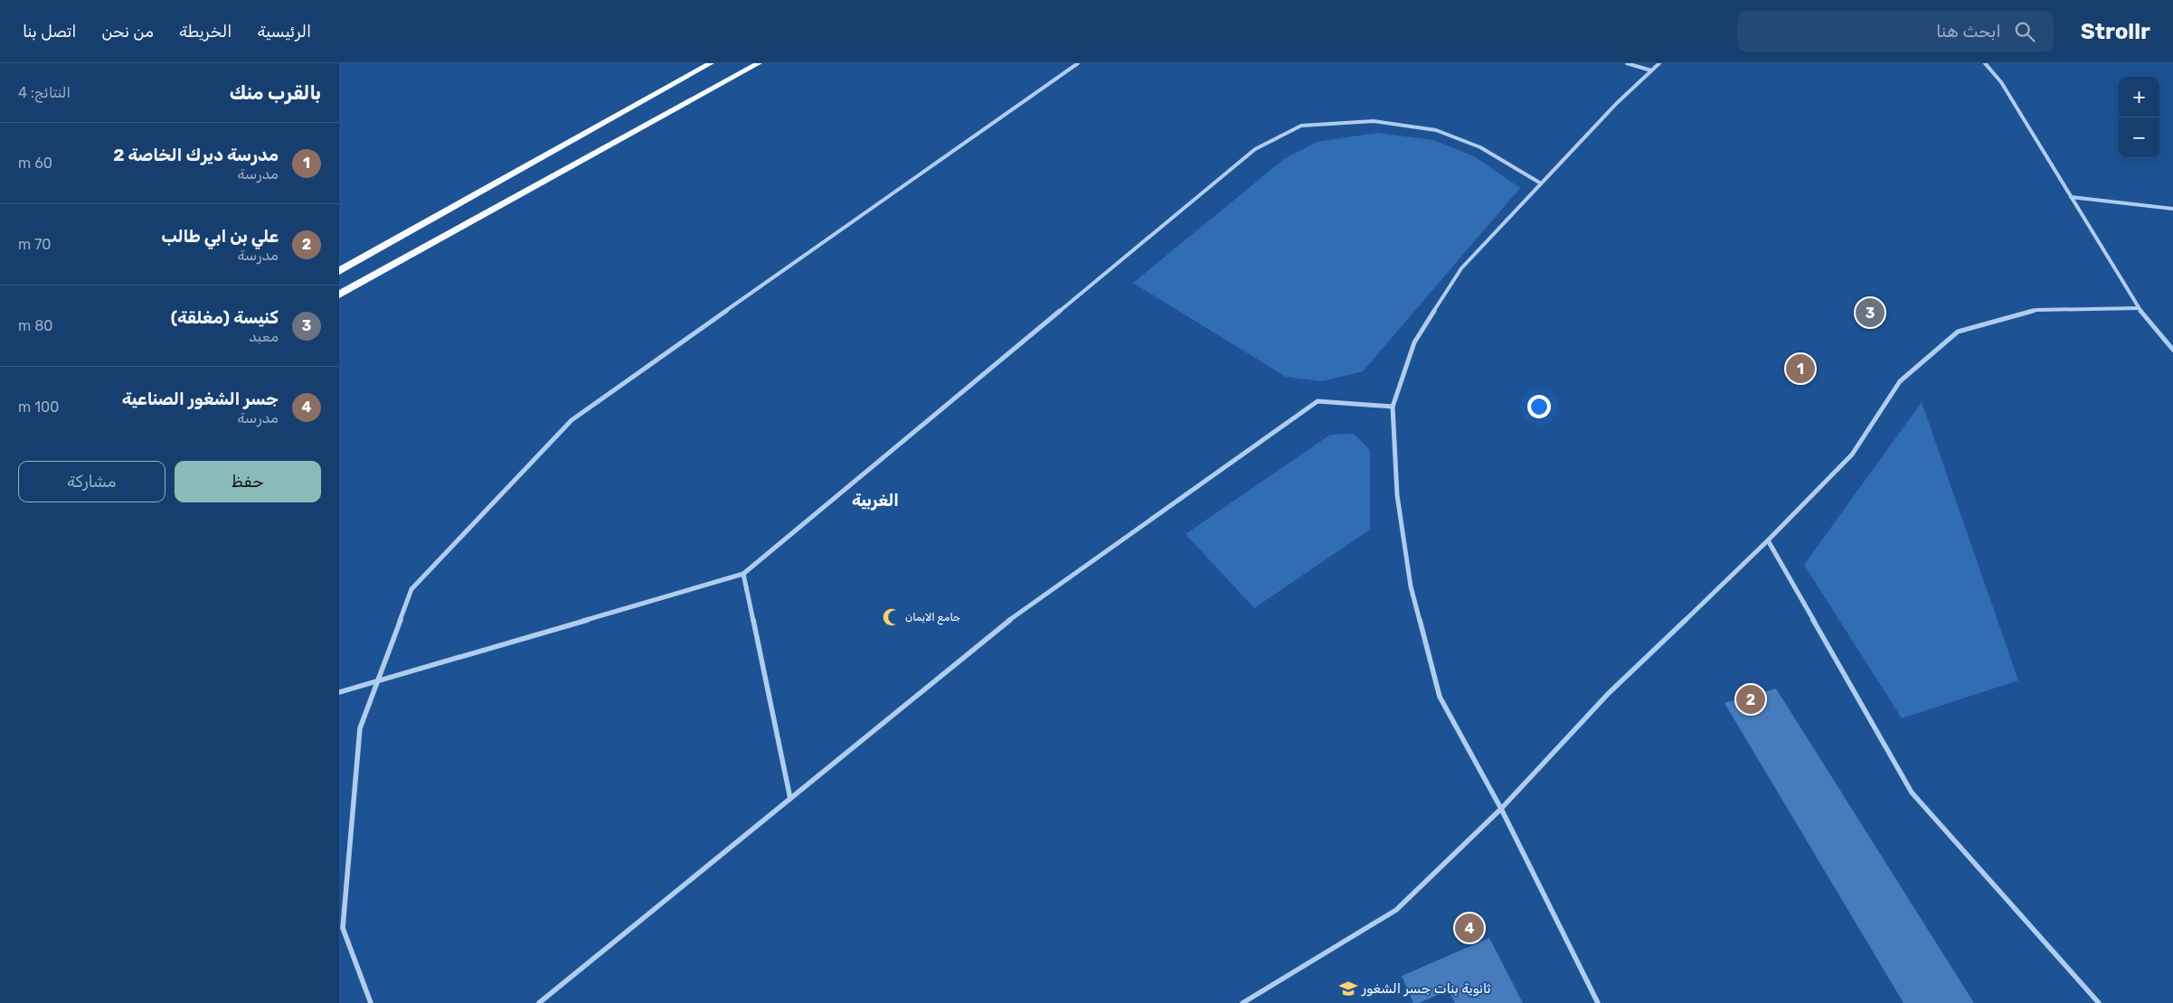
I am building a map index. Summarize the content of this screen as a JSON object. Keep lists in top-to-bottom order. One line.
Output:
{"districts":["الغربية"],"places":{"mosque":["جامع الايمان"],"school or university":["ثانوية بنات جسر الشغور"]},"page":{"header":"Strollr","search":"ابحث هنا","nav":["الرئيسية","الخريطة","من نحن","اتصل بنا"],"heading":["بالقرب منك","النتائج: 4"],"map_buttons":["+","−"],"list":[{"mark":"1","name":"مدرسة ديرك الخاصة 2","note":"مدرسة","value":"60 m"},{"mark":"2","name":"علي بن ابي طالب","note":"مدرسة","value":"70 m"},{"mark":"3","name":"كنيسة (مغلقة)","note":"معبد","value":"80 m"},{"mark":"4","name":"جسر الشغور الصناعية","note":"مدرسة","value":"100 m"}],"pins":["3","1","2","4"],"buttons":["حفظ","مشاركة"]}}
